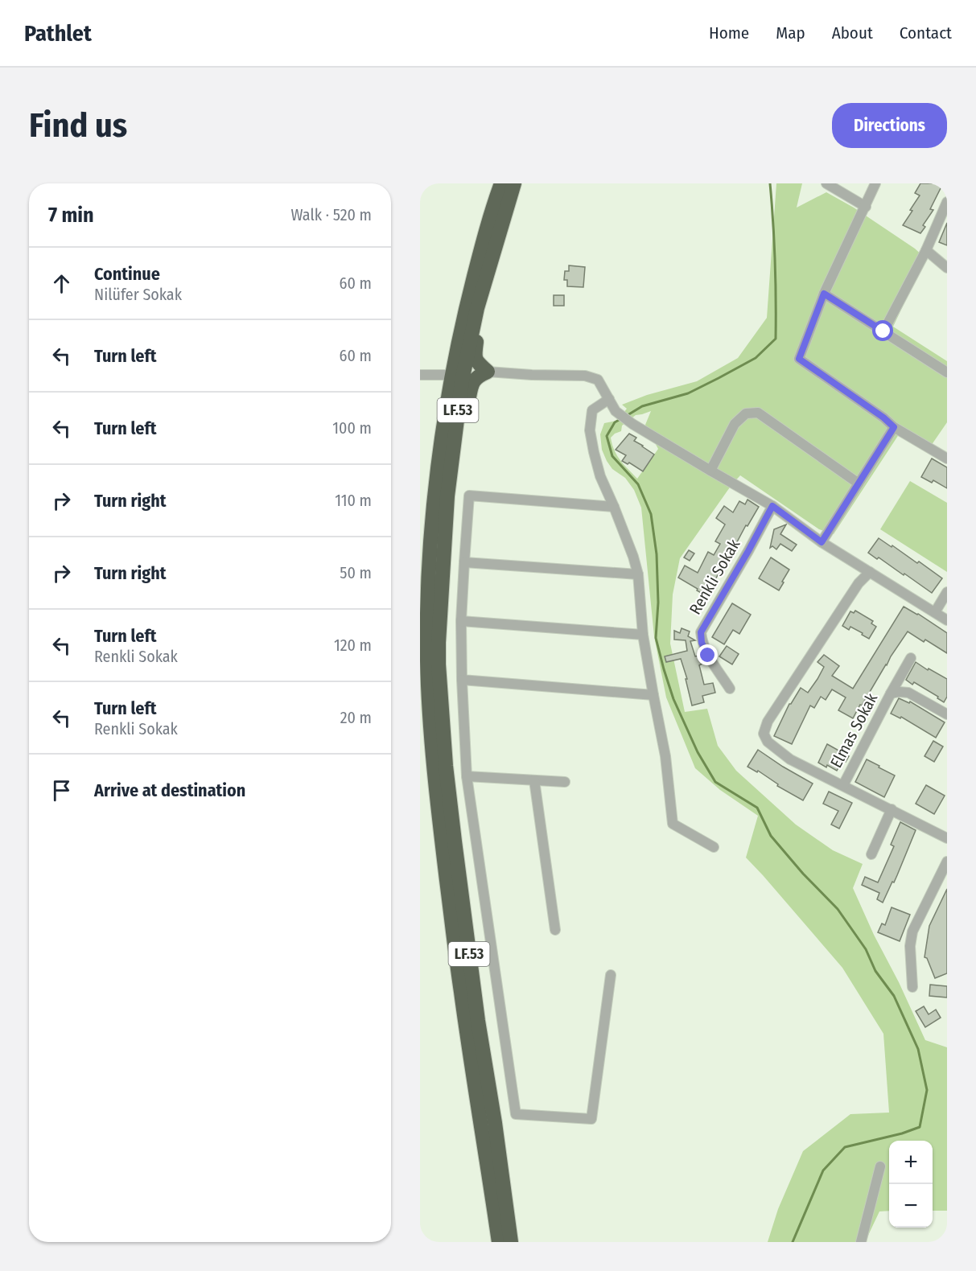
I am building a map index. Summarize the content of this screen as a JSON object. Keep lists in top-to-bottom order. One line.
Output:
{"streets":{"highway":["LF.53"],"street":["Renkli Sokak","Elmas Sokak"]},"page":{"header":"Pathlet","nav":["Home","Map","About","Contact"],"buttons":"Directions","title":"Find us","heading":["7 min","Walk · 520 m"],"list":[["Continue","Nilüfer Sokak","60 m"],["Turn left","60 m"],["Turn left","100 m"],["Turn right","110 m"],["Turn right","50 m"],["Turn left","Renkli Sokak","120 m"],["Turn left","Renkli Sokak","20 m"],"Arrive at destination"],"map_buttons":["+","−"]}}
